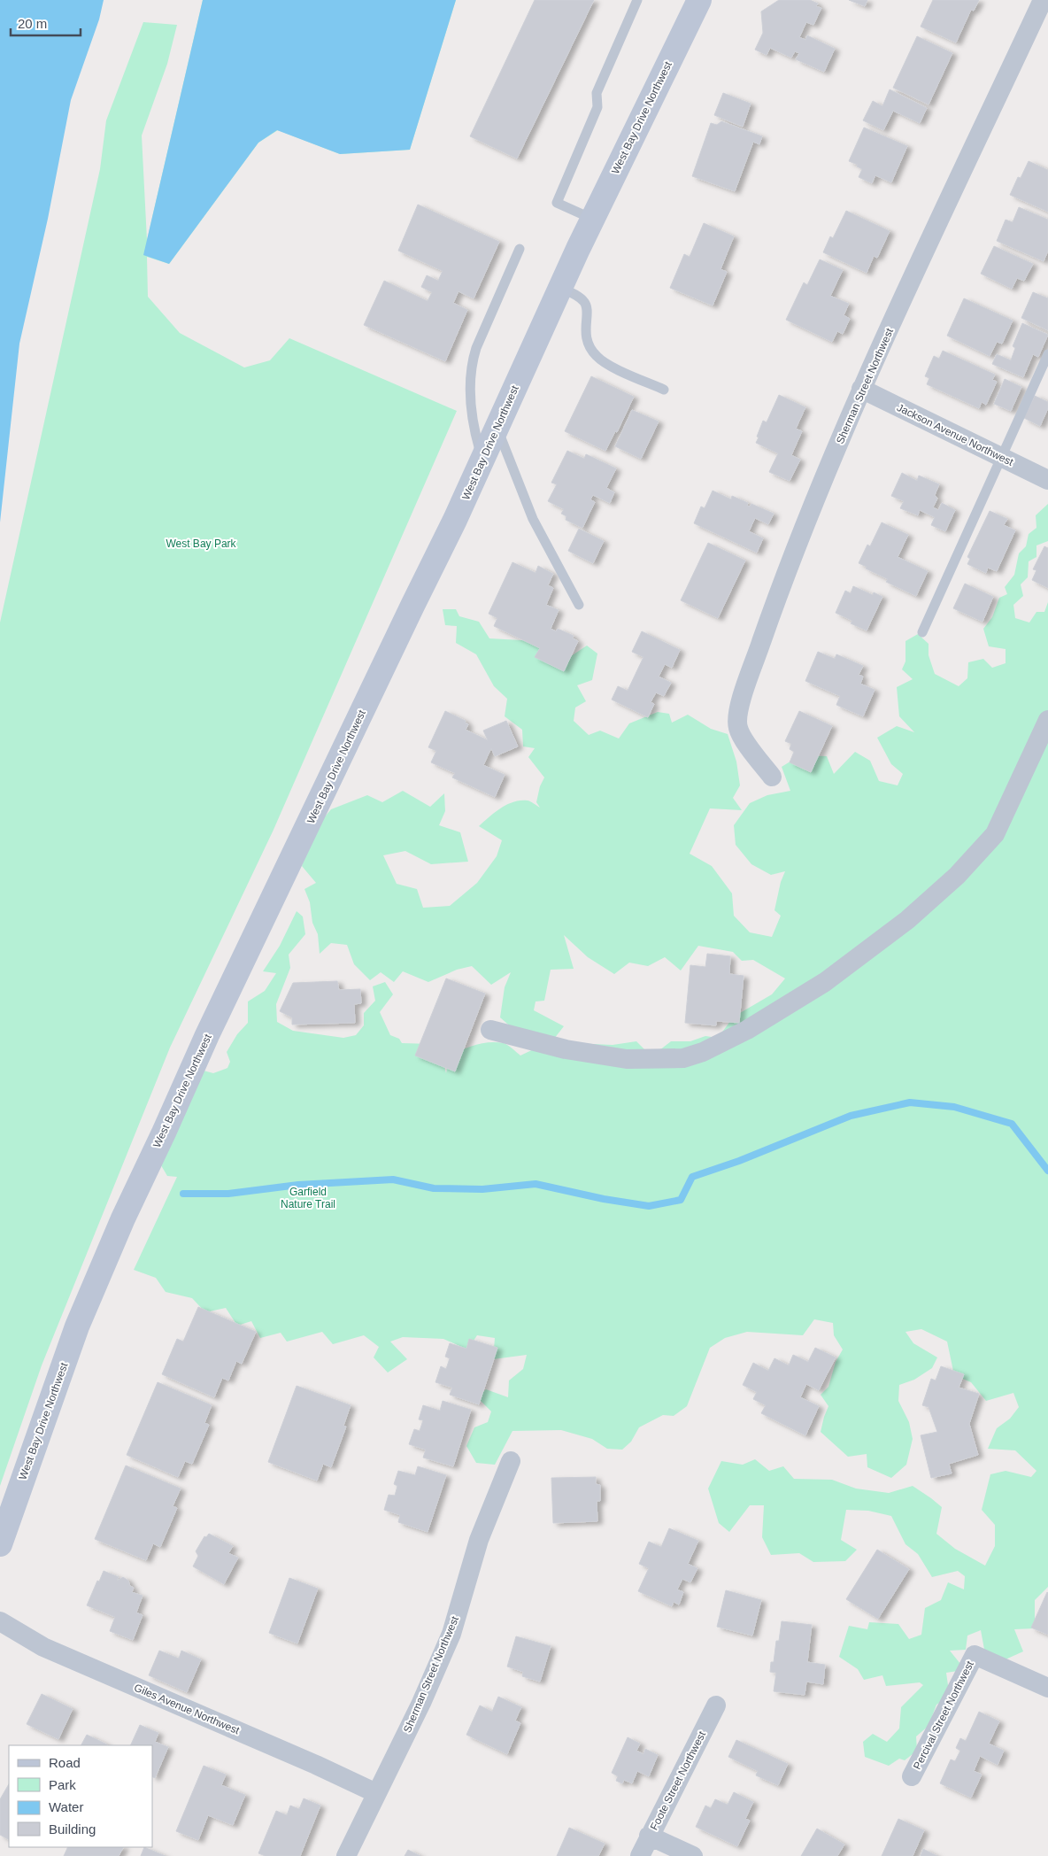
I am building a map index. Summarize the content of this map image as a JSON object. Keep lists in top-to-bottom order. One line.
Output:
{"streets":{"street":["West Bay Drive Northwest","Sherman Street Northwest","Jackson Avenue Northwest","Giles Avenue Northwest","Percival Street Northwest","Foote Street Northwest"]},"crossings":[["Sherman Street Northwest","Jackson Avenue Northwest"],["Sherman Street Northwest","Giles Avenue Northwest"]],"parks":["West Bay Park","Garfield Nature Trail"],"legend":["Road","Park","Water","Building"],"scale_bar":"20 m"}
